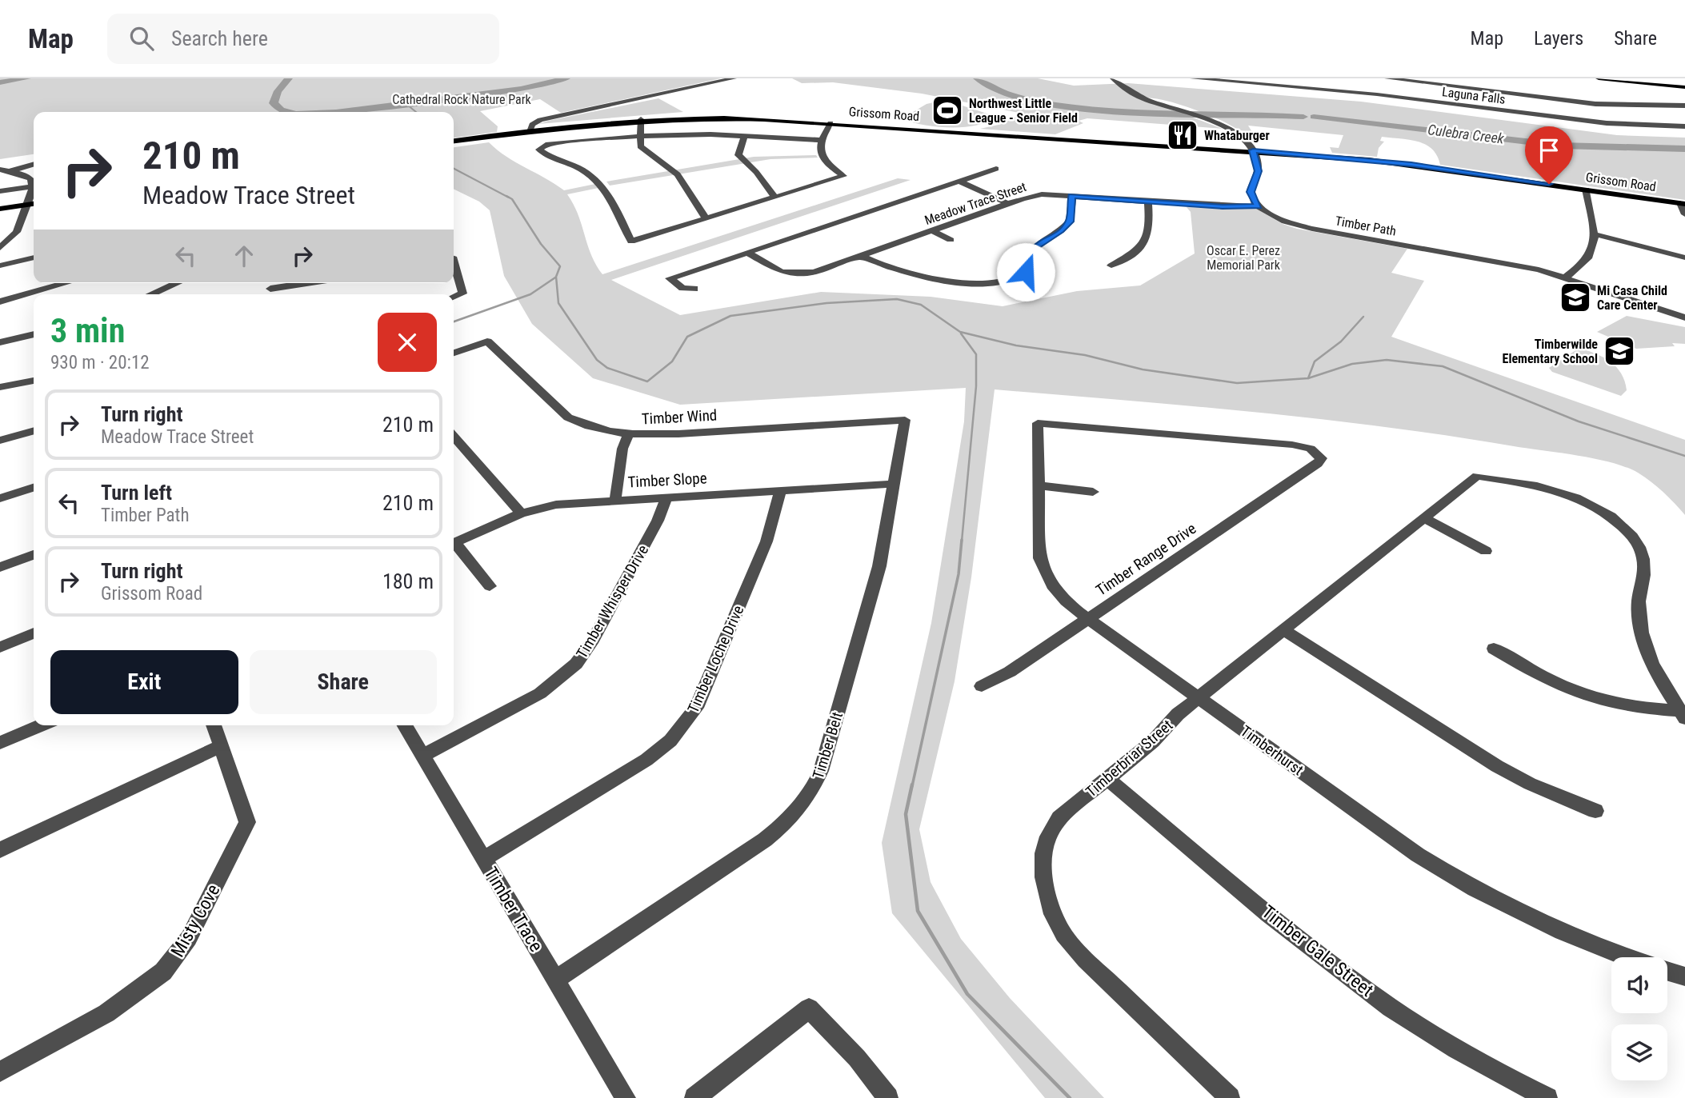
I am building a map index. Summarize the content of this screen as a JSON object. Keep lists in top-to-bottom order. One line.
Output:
{"streets":{"main road":["Grissom Road"],"street":["Laguna Falls","Meadow Trace Street","Timber Path","Timber Wind","Timber Slope","Timber Range Drive","Timber Whisper Drive","Timber Loche Drive","Timber Belt","Timberhurst","Timberbriar Street","Timber Trace","Misty Cove","Timber Gale Street"]},"crossings":[["Meadow Trace Street","Timber Path"],["Timber Wind","Timber Belt"],["Timber Slope","Timber Whisper Drive"],["Timber Slope","Timber Loche Drive"],["Timber Slope","Timber Belt"],["Timber Range Drive","Timberhurst"],["Timber Whisper Drive","Timber Trace"],["Timber Loche Drive","Timber Trace"],["Timber Belt","Timber Trace"],["Timberhurst","Timberbriar Street"],["Timberbriar Street","Timber Gale Street"]],"water":["Culebra Creek"],"parks":["Cathedral Rock Nature Park","Oscar E. Perez Memorial Park"],"places":{"sports":["Northwest Little League - Senior Field"],"restaurant":["Whataburger"],"school or university":["Mi Casa Child Care Center","Timberwilde Elementary School"]},"page":{"header":"Map","search":"Search here","nav":["Map","Layers","Share"],"turn":["210 m","Meadow Trace Street"],"heading":["3 min","930 m · 20:12"],"list":[{"name":"Turn right","note":"Meadow Trace Street","value":"210 m"},{"name":"Turn left","note":"Timber Path","value":"210 m"},{"name":"Turn right","note":"Grissom Road","value":"180 m"}],"buttons":["Exit","Share"]}}
